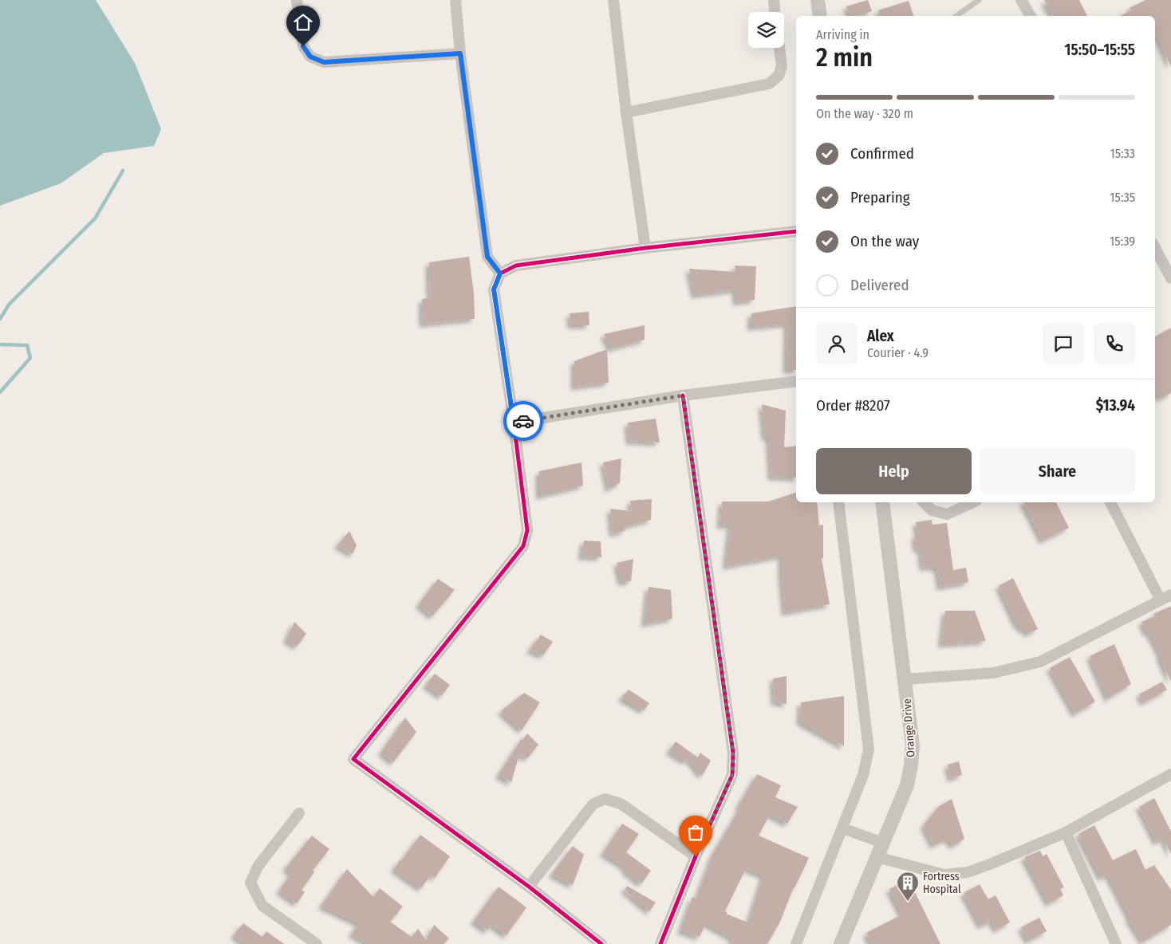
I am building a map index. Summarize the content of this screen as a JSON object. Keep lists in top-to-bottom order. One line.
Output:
{"streets":{"street":["Orange Drive"]},"places":{"building":["Fortress Hospital"]},"page":{"heading":["2 min","Arriving in","15:50–15:55"],"panel":["Alex","Courier · 4.9","Order #8207","$13.94"],"bar":"On the way · 320 m","list":[["Confirmed","15:33"],["Preparing","15:35"],["On the way","15:39"],"Delivered"],"buttons":["Help","Share"]}}
